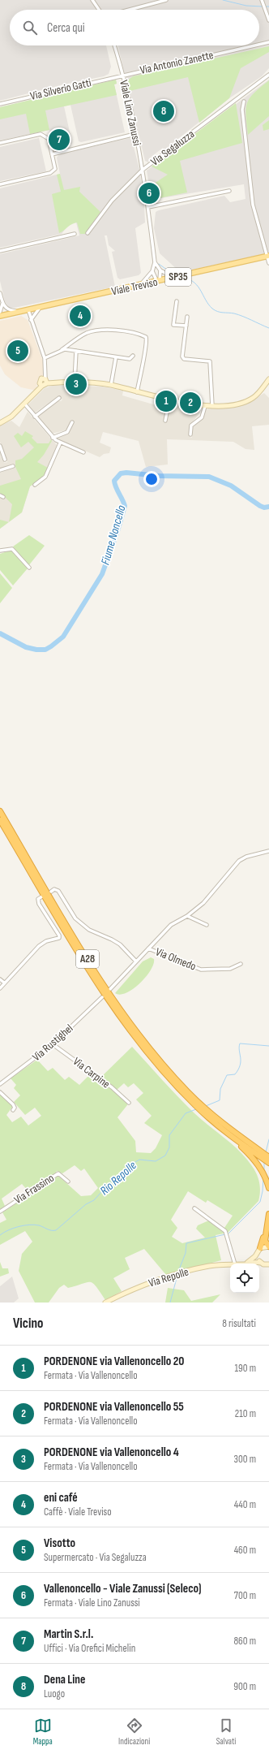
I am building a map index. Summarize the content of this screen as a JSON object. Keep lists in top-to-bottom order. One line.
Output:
{"streets":{"highway":["A28"],"main road":["SP35","Viale Treviso"],"street":["Via Antonio Zanette","Via Silverio Gatti","Viale Lino Zanussi","Via Segaluzza","Via Olmedo","Via Rustighel","Via Carpine","Via Frassino","Via Repolle"]},"crossings":[["Via Antonio Zanette","Via Silverio Gatti"],["Via Antonio Zanette","Viale Lino Zanussi"],["Via Silverio Gatti","Viale Lino Zanussi"],["Viale Lino Zanussi","Via Segaluzza"],["Viale Lino Zanussi","Viale Treviso"],["Via Rustighel","Via Carpine"]],"water":["Fiume Noncello","Rio Repolle"],"page":{"search":"Cerca qui","pins":["8","7","6","4","5","3","1","2"],"heading":["Vicino","8 risultati"],"list":[{"mark":"1","name":"PORDENONE via Vallenoncello 20","note":"Fermata · Via Vallenoncello","value":"190 m"},{"mark":"2","name":"PORDENONE via Vallenoncello 55","note":"Fermata · Via Vallenoncello","value":"210 m"},{"mark":"3","name":"PORDENONE via Vallenoncello 4","note":"Fermata · Via Vallenoncello","value":"300 m"},{"mark":"4","name":"eni café","note":"Caffè · Viale Treviso","value":"440 m"},{"mark":"5","name":"Visotto","note":"Supermercato · Via Segaluzza","value":"460 m"},{"mark":"6","name":"Vallenoncello - Viale Zanussi (Seleco)","note":"Fermata · Viale Lino Zanussi","value":"700 m"},{"mark":"7","name":"Martin S.r.l.","note":"Uffici · Via Orefici Michelin","value":"860 m"},{"mark":"8","name":"Dena Line","note":"Luogo","value":"900 m"}],"nav":["Mappa","Indicazioni","Salvati"]}}
